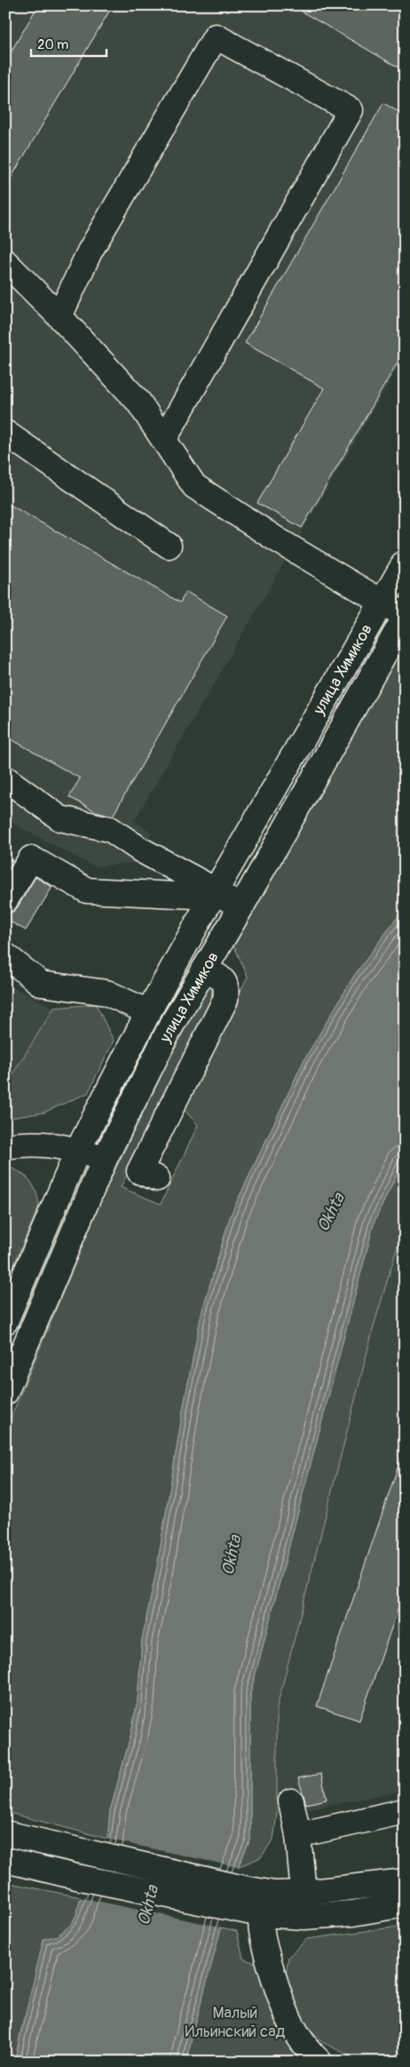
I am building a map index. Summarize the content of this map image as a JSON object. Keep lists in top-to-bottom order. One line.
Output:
{"streets":{"street":["улица Химиков"]},"water":["Okhta"],"parks":["Малый Ильинский сад"],"scale_bar":"20 m"}
